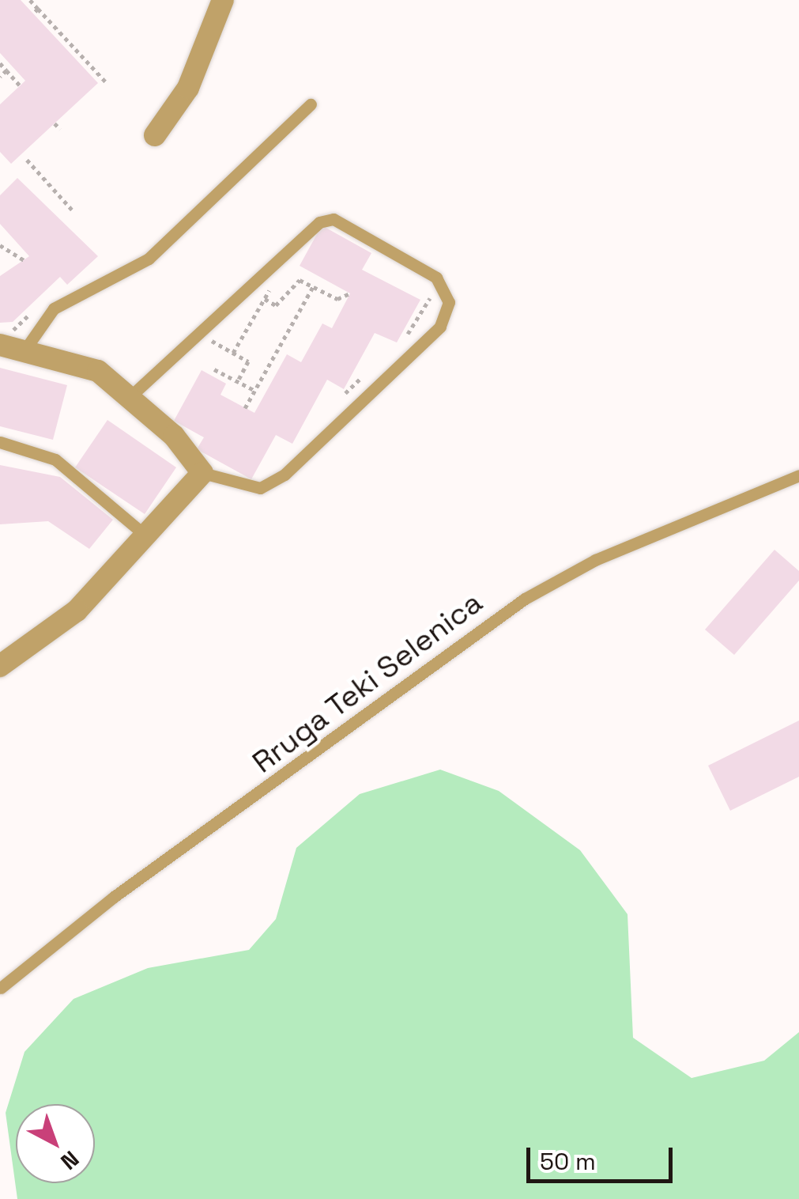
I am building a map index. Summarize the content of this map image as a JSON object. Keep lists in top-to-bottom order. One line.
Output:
{"streets":{"lane":["Rruga Teki Selenica"]},"scale_bar":"50 m","north":"bottom right"}
